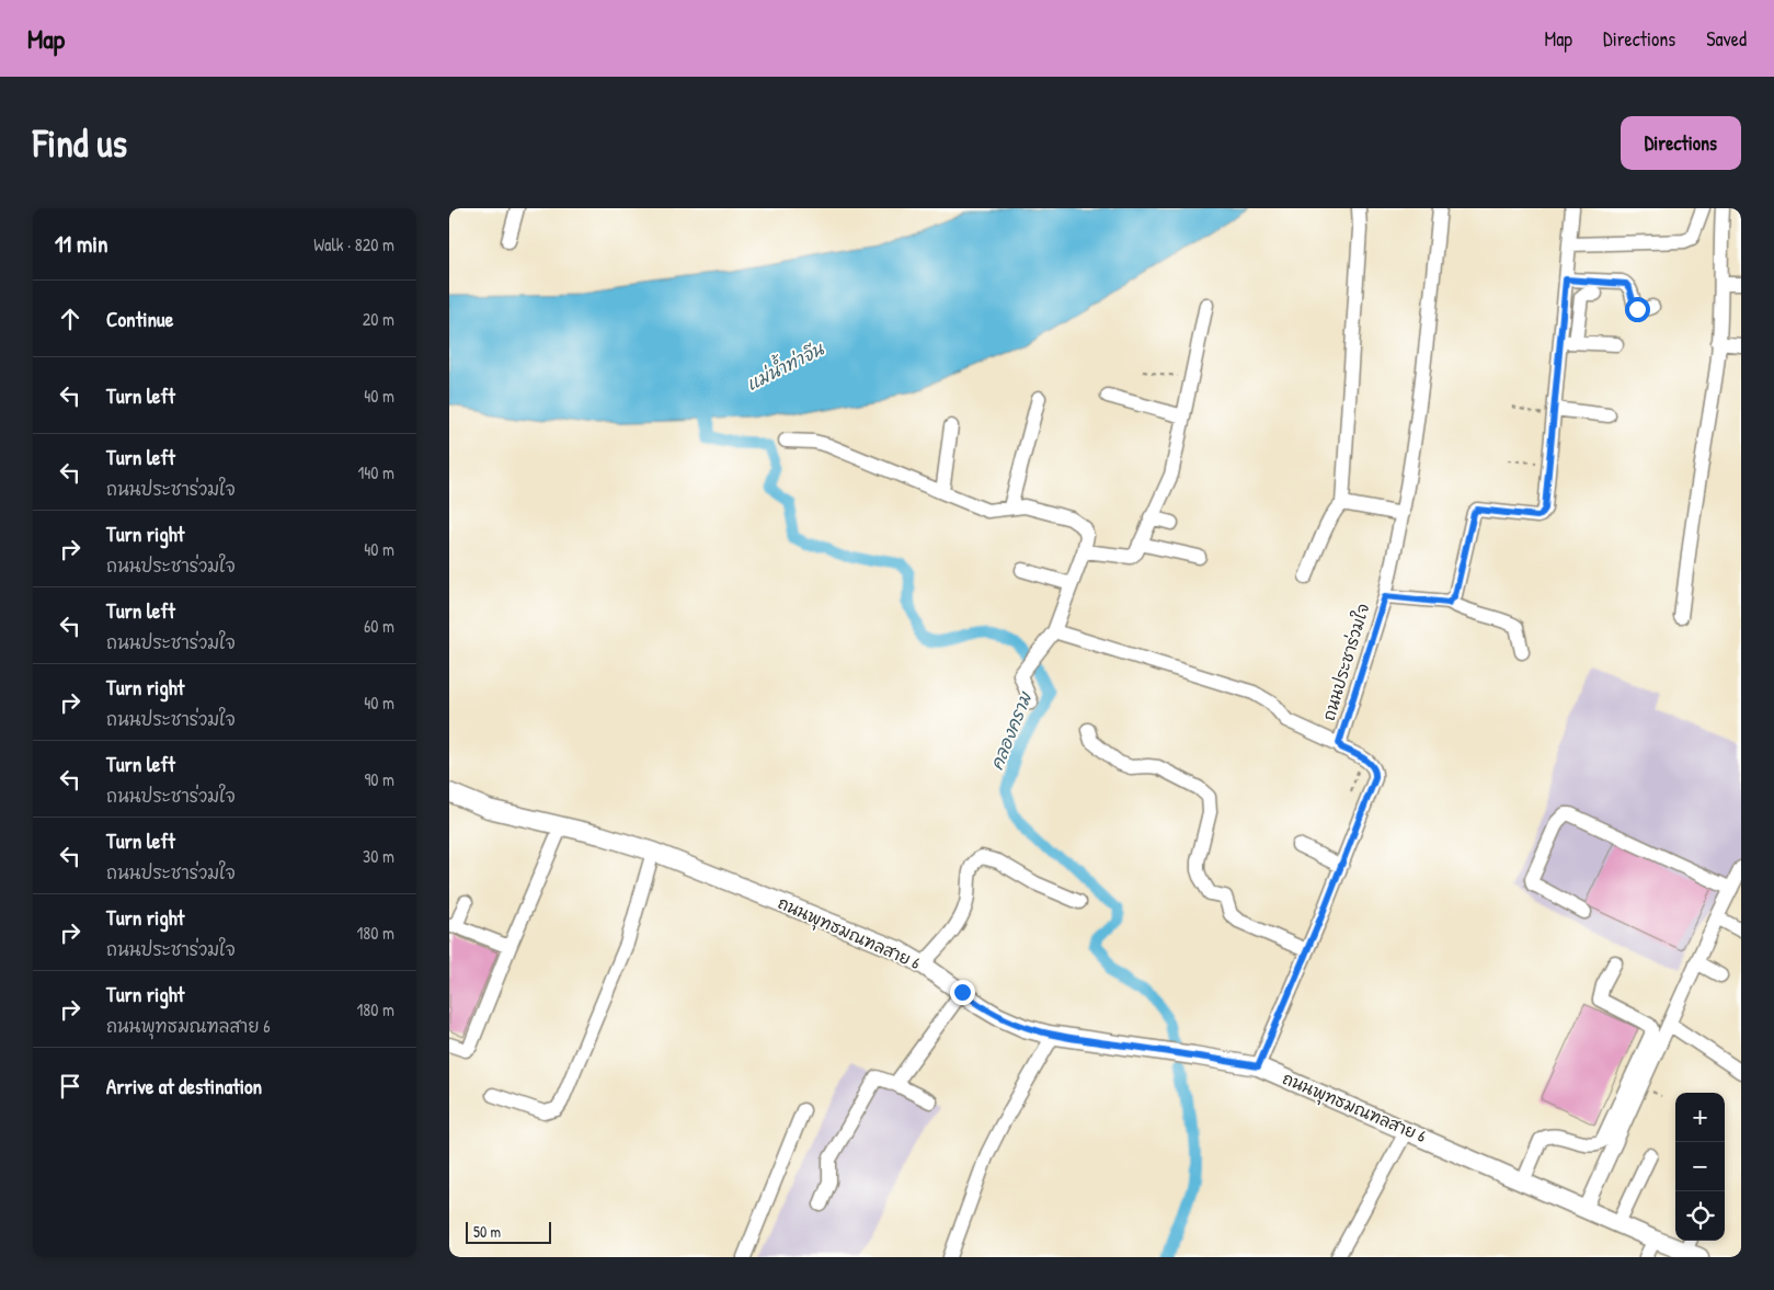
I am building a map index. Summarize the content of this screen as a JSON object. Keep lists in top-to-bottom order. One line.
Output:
{"streets":{"main road":["ถนนพุทธมณฑลสาย 6"],"street":["ถนนประชาร่วมใจ"]},"crossings":[["ถนนประชาร่วมใจ","ถนนพุทธมณฑลสาย 6"]],"water":["แม่น้ำท่าจีน","คลองคราม"],"scale_bar":"50 m","page":{"header":"Map","nav":["Map","Directions","Saved"],"buttons":"Directions","title":"Find us","heading":["11 min","Walk · 820 m"],"list":[["Continue","20 m"],["Turn left","40 m"],["Turn left","ถนนประชาร่วมใจ","140 m"],["Turn right","ถนนประชาร่วมใจ","40 m"],["Turn left","ถนนประชาร่วมใจ","60 m"],["Turn right","ถนนประชาร่วมใจ","40 m"],["Turn left","ถนนประชาร่วมใจ","90 m"],["Turn left","ถนนประชาร่วมใจ","30 m"],["Turn right","ถนนประชาร่วมใจ","180 m"],["Turn right","ถนนพุทธมณฑลสาย 6","180 m"],"Arrive at destination"],"map_buttons":["+","−"],"scale":"50 m"}}
